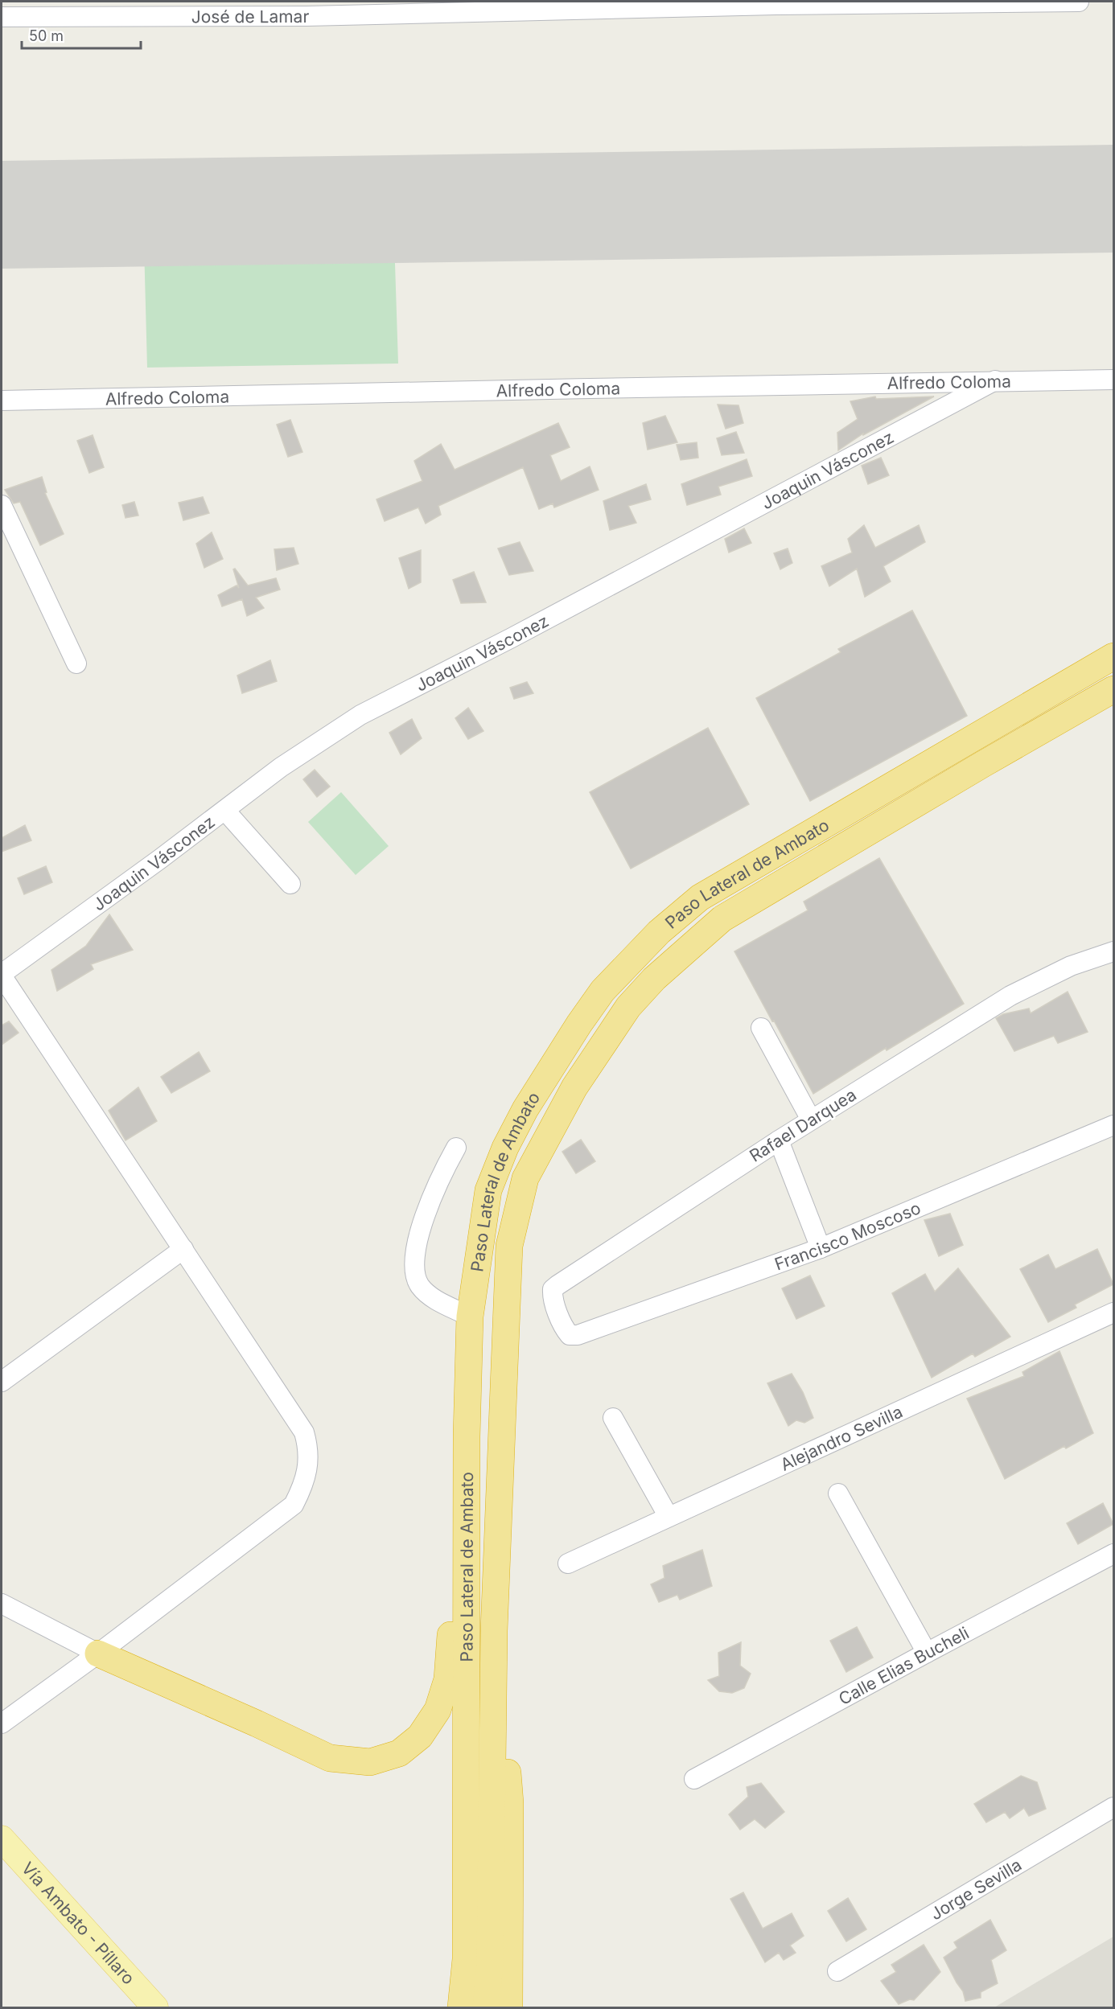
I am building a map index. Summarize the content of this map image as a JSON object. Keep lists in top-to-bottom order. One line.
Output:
{"streets":{"highway":["Paso Lateral de Ambato"],"main road":["Vía Ambato - Píllaro"],"street":["José de Lamar","Alfredo Coloma","Joaquin Vásconez","Rafael Darquea","Francisco Moscoso","Alejandro Sevilla","Calle Elias Bucheli","Jorge Sevilla"]},"crossings":[["Alfredo Coloma","Joaquin Vásconez"],["Rafael Darquea","Francisco Moscoso"]],"scale_bar":"50 m"}
